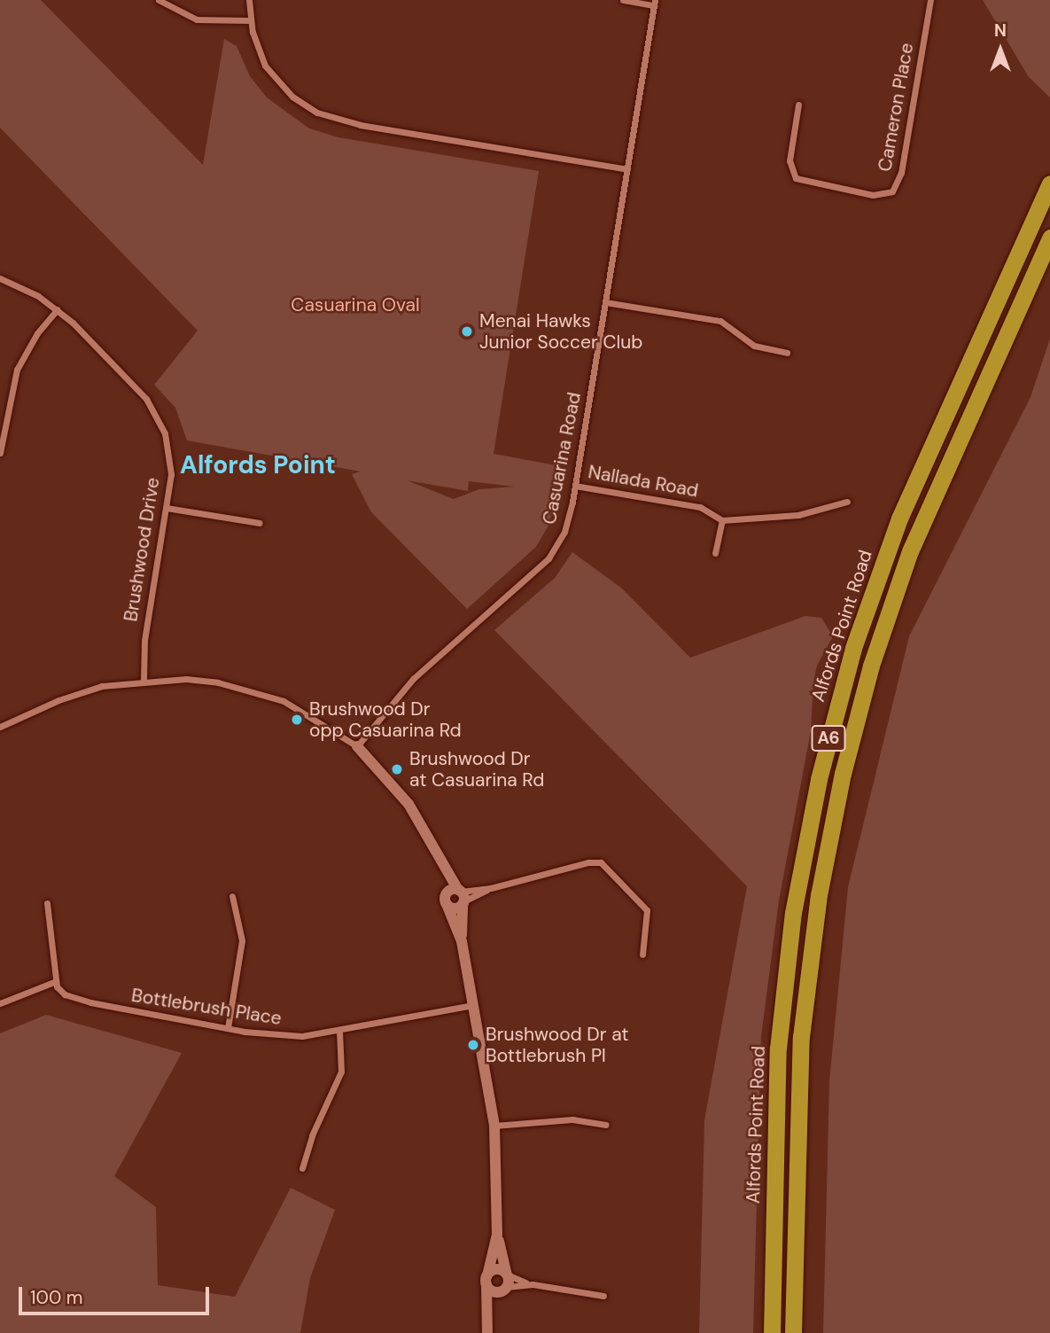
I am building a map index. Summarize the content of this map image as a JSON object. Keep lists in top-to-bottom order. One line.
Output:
{"streets":{"highway":["Alfords Point Road","A6"],"street":["Cameron Place","Casuarina Road","Nallada Road","Brushwood Drive","Bottlebrush Place"]},"crossings":[["Casuarina Road","Nallada Road"]],"districts":["Alfords Point"],"parks":["Casuarina Oval"],"places":["Menai Hawks Junior Soccer Club","Brushwood Dr opp Casuarina Rd","Brushwood Dr at Casuarina Rd","Brushwood Dr at Bottlebrush Pl"],"scale_bar":"100 m","north":"top"}
